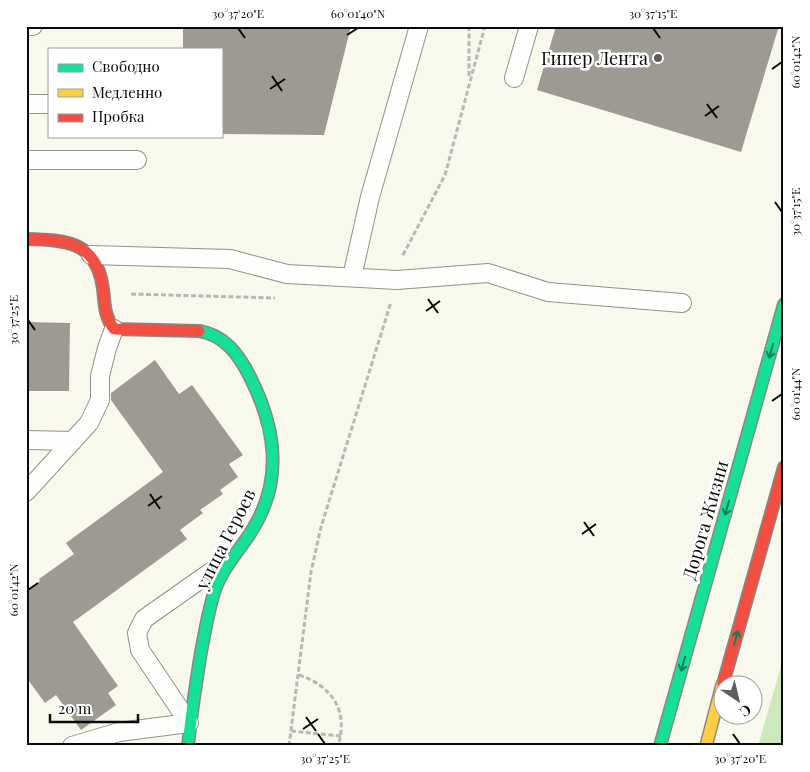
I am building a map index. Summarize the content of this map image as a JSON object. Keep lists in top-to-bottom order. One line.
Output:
{"streets":{"main road":["Дорога Жизни","улица Героев"]},"places":["Гипер Лента"],"legend":["Свободно","Медленно","Пробка"],"scale_bar":"20 m","north":"bottom right","coordinates":["30°37'20\"E","60°01'40\"N","30°37'15\"E","60°01'42\"N","30°37'25\"E","60°01'44\"N"]}
